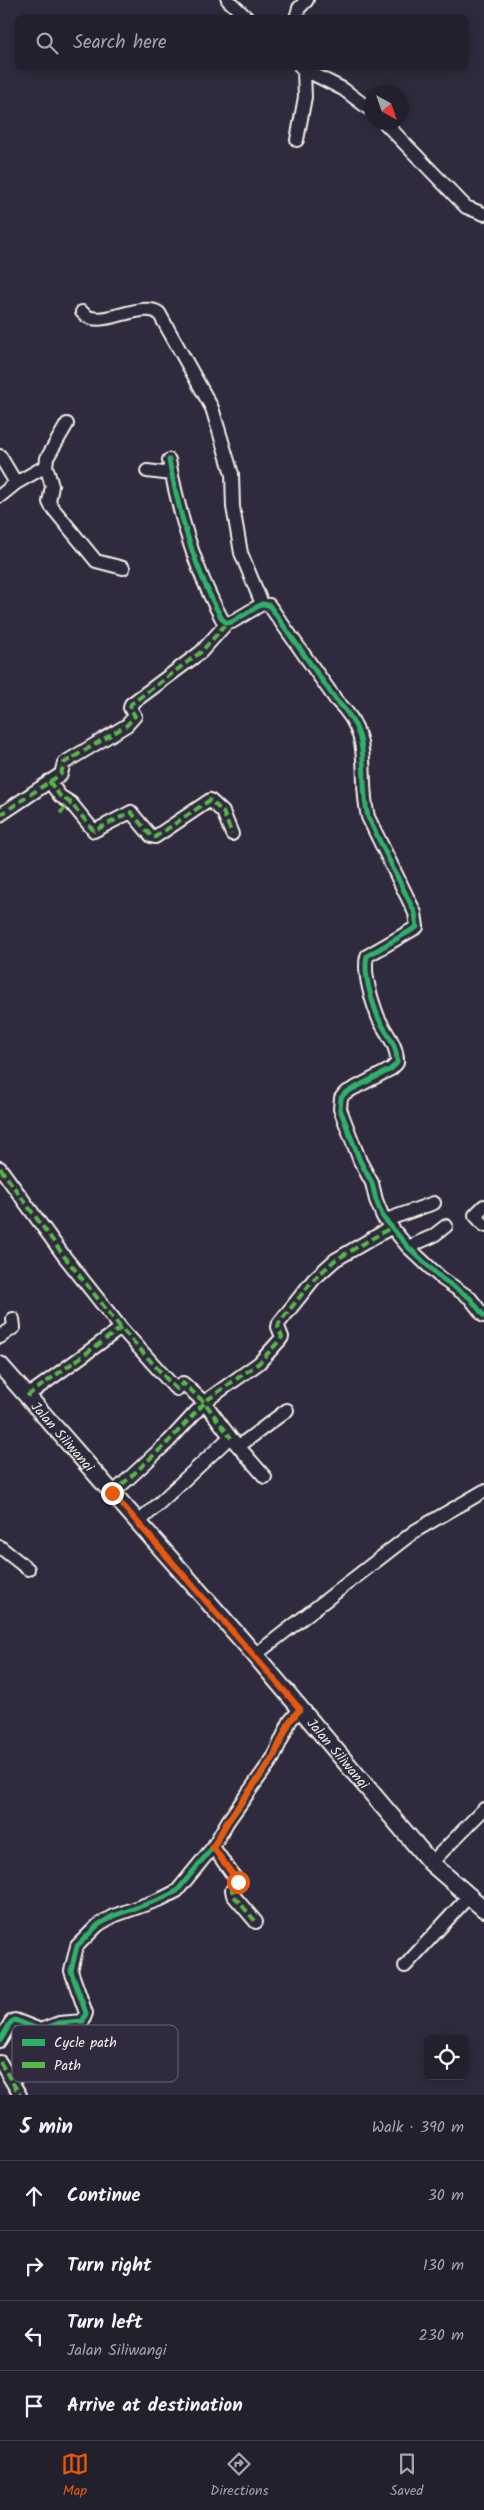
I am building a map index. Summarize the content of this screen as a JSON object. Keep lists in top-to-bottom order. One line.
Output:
{"streets":{"main road":["Jalan Siliwangi"]},"legend":["Cycle path","Path"],"north":"bottom right","page":{"search":"Search here","heading":["5 min","Walk · 390 m"],"list":[["Continue","30 m"],["Turn right","130 m"],["Turn left","Jalan Siliwangi","230 m"],"Arrive at destination"],"nav":["Map","Directions","Saved"]}}
